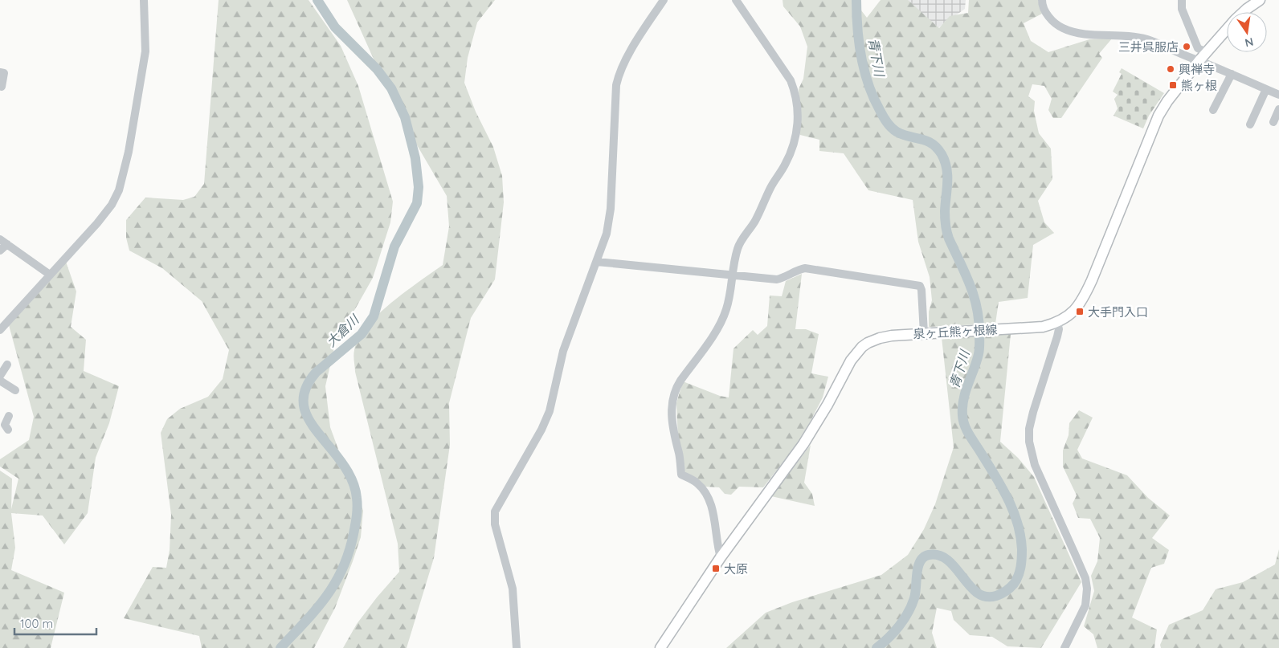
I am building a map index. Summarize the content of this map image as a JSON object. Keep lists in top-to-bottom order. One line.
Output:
{"streets":{"main road":["泉ヶ丘熊ヶ根線"]},"water":["青下川","大倉川"],"places":{"other":["三井呉服店","興禅寺"],"transit":["熊ヶ根","大手門入口","大原"]},"scale_bar":"100 m","north":"bottom"}
